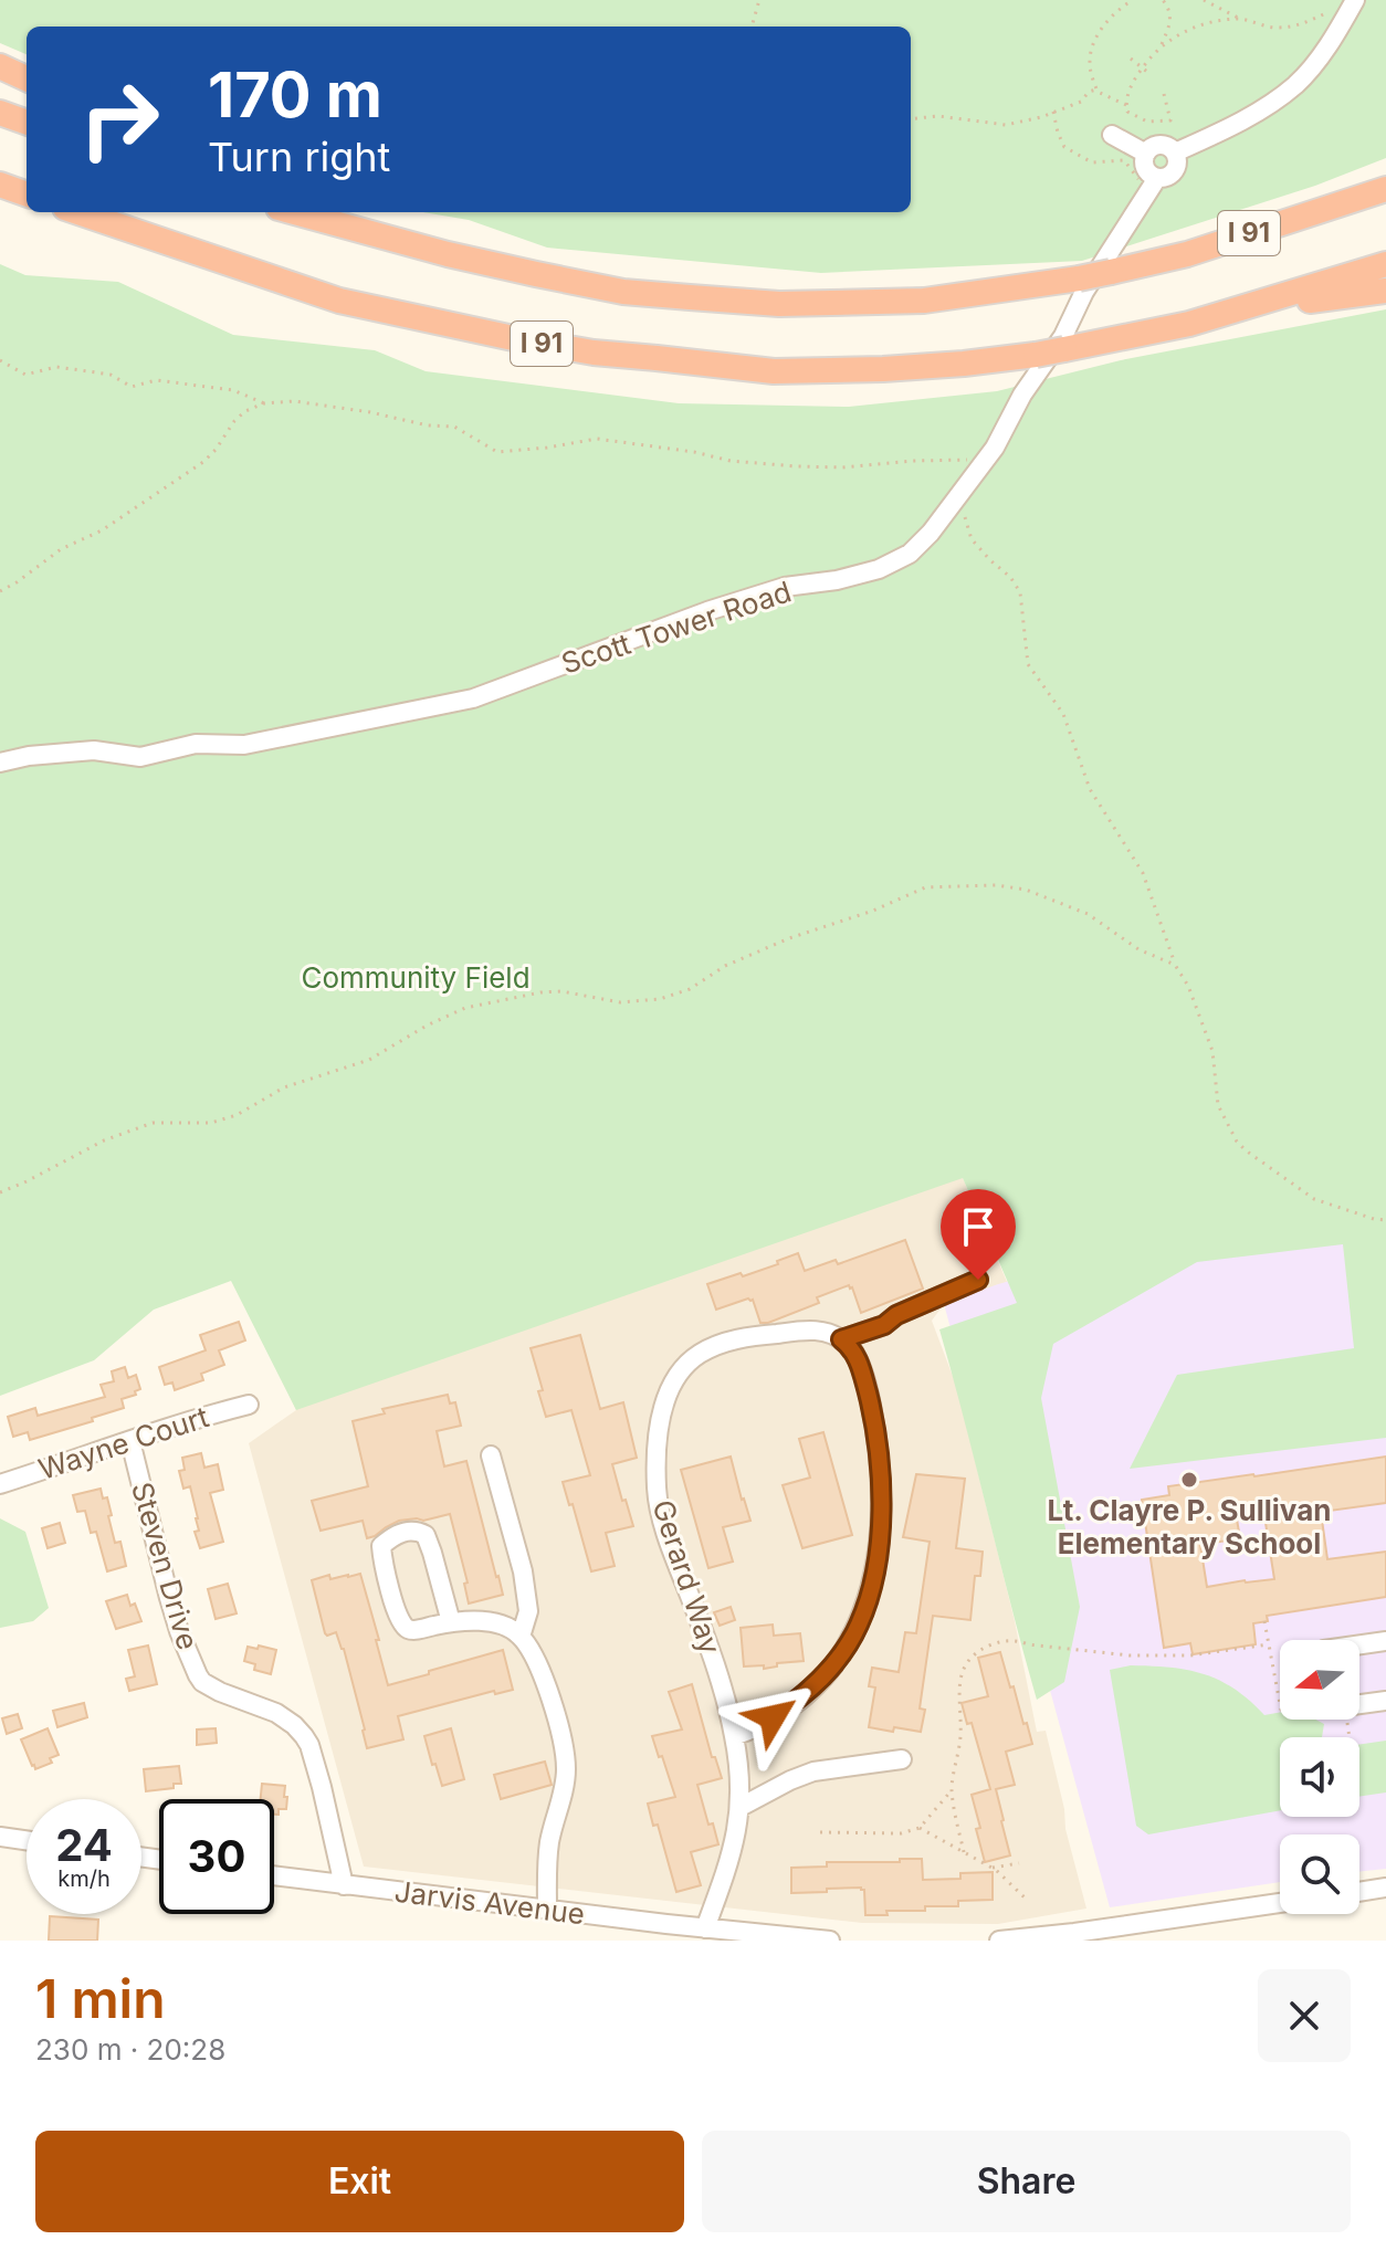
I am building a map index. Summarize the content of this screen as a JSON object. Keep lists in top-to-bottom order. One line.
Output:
{"streets":{"highway":["I 91"],"street":["Scott Tower Road","Wayne Court","Steven Drive","Gerard Way","Jarvis Avenue"]},"crossings":[["Wayne Court","Steven Drive"],["Steven Drive","Jarvis Avenue"],["Gerard Way","Jarvis Avenue"]],"parks":["Community Field"],"places":["Lt. Clayre P. Sullivan Elementary School"],"north":"left","page":{"turn":["170 m","Turn right"],"speed":"24 km/h","limit":"30","heading":["1 min","230 m · 20:28"],"buttons":["Exit","Share"]}}
